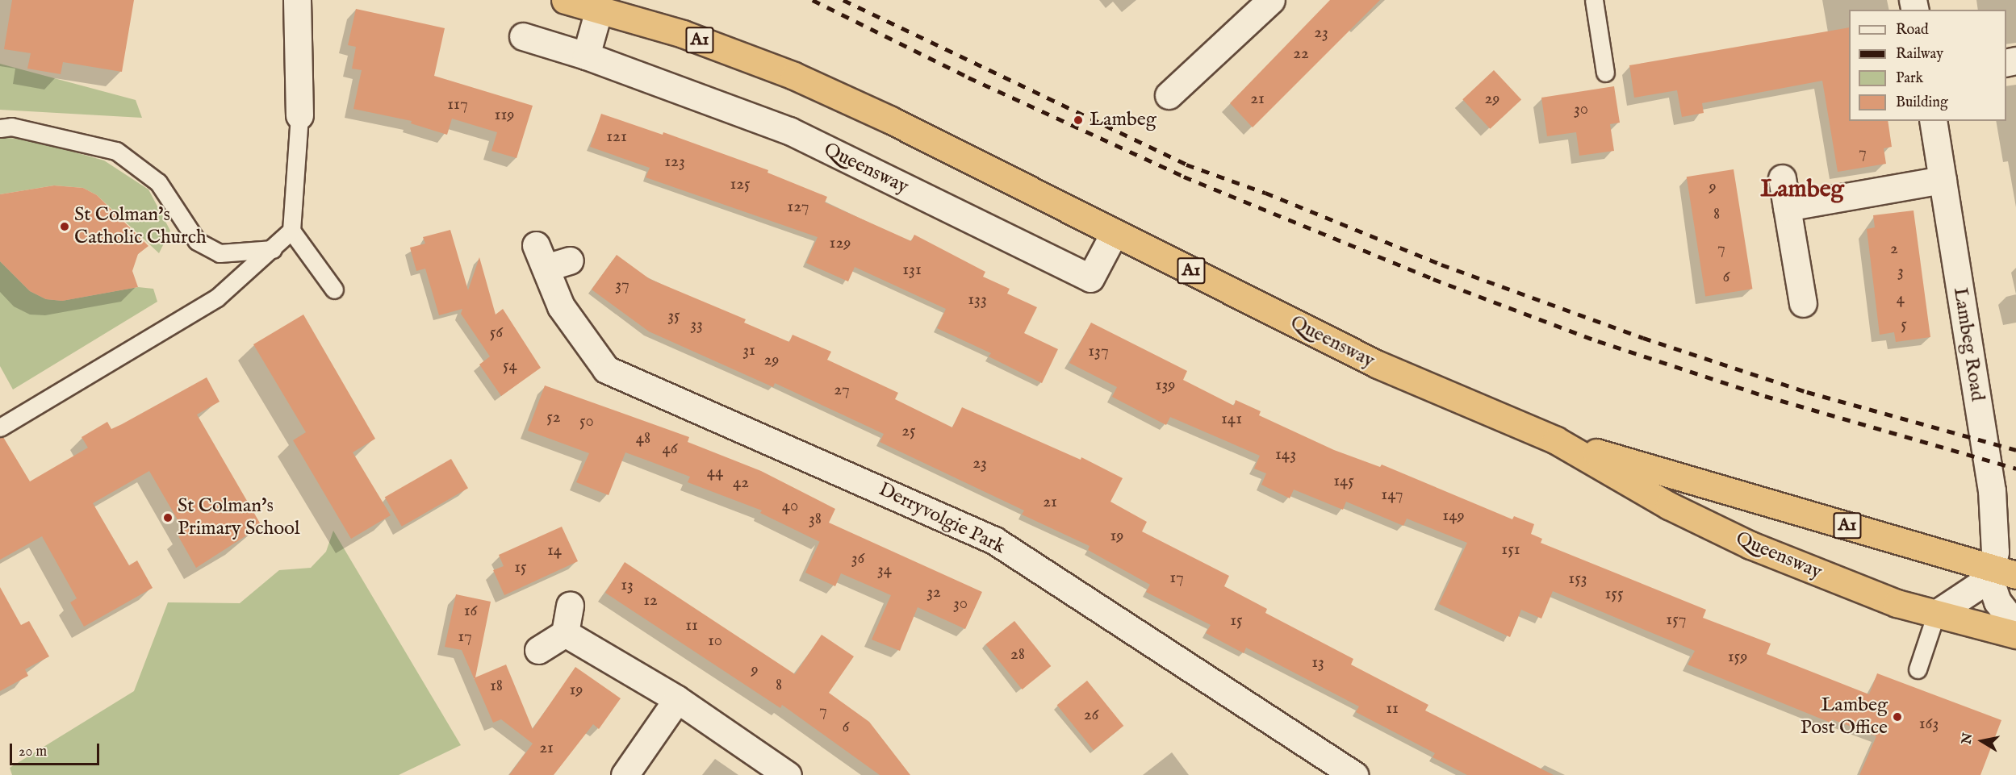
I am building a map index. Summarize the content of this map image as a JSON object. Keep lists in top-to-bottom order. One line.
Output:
{"streets":{"highway":["A1","Queensway"],"street":["Lambeg Road","Derryvolgie Park"]},"crossings":[["Queensway","Lambeg Road"]],"districts":["Lambeg"],"places":["Lambeg","St Colman's Catholic Church","St Colman's Primary School","Lambeg Post Office"],"house_numbers":["23","22","21","29","117","30","119","121","7","123","125","9","127","8","129","7","2","131","3","6","37","4","133","35","33","5","56","31","137","29","54","139","27","52","141","50","25","48","46","143","23","44","145","42","147","21","40","149","38","19","151","14","36","15","34","17","153","13","32","155","12","30","16","157","15","11","17","10","28","159","13","9","8","18","19","11","7","26","163","6","21"],"legend":["Road","Railway","Park","Building"],"scale_bar":"20 m","north":"left"}
